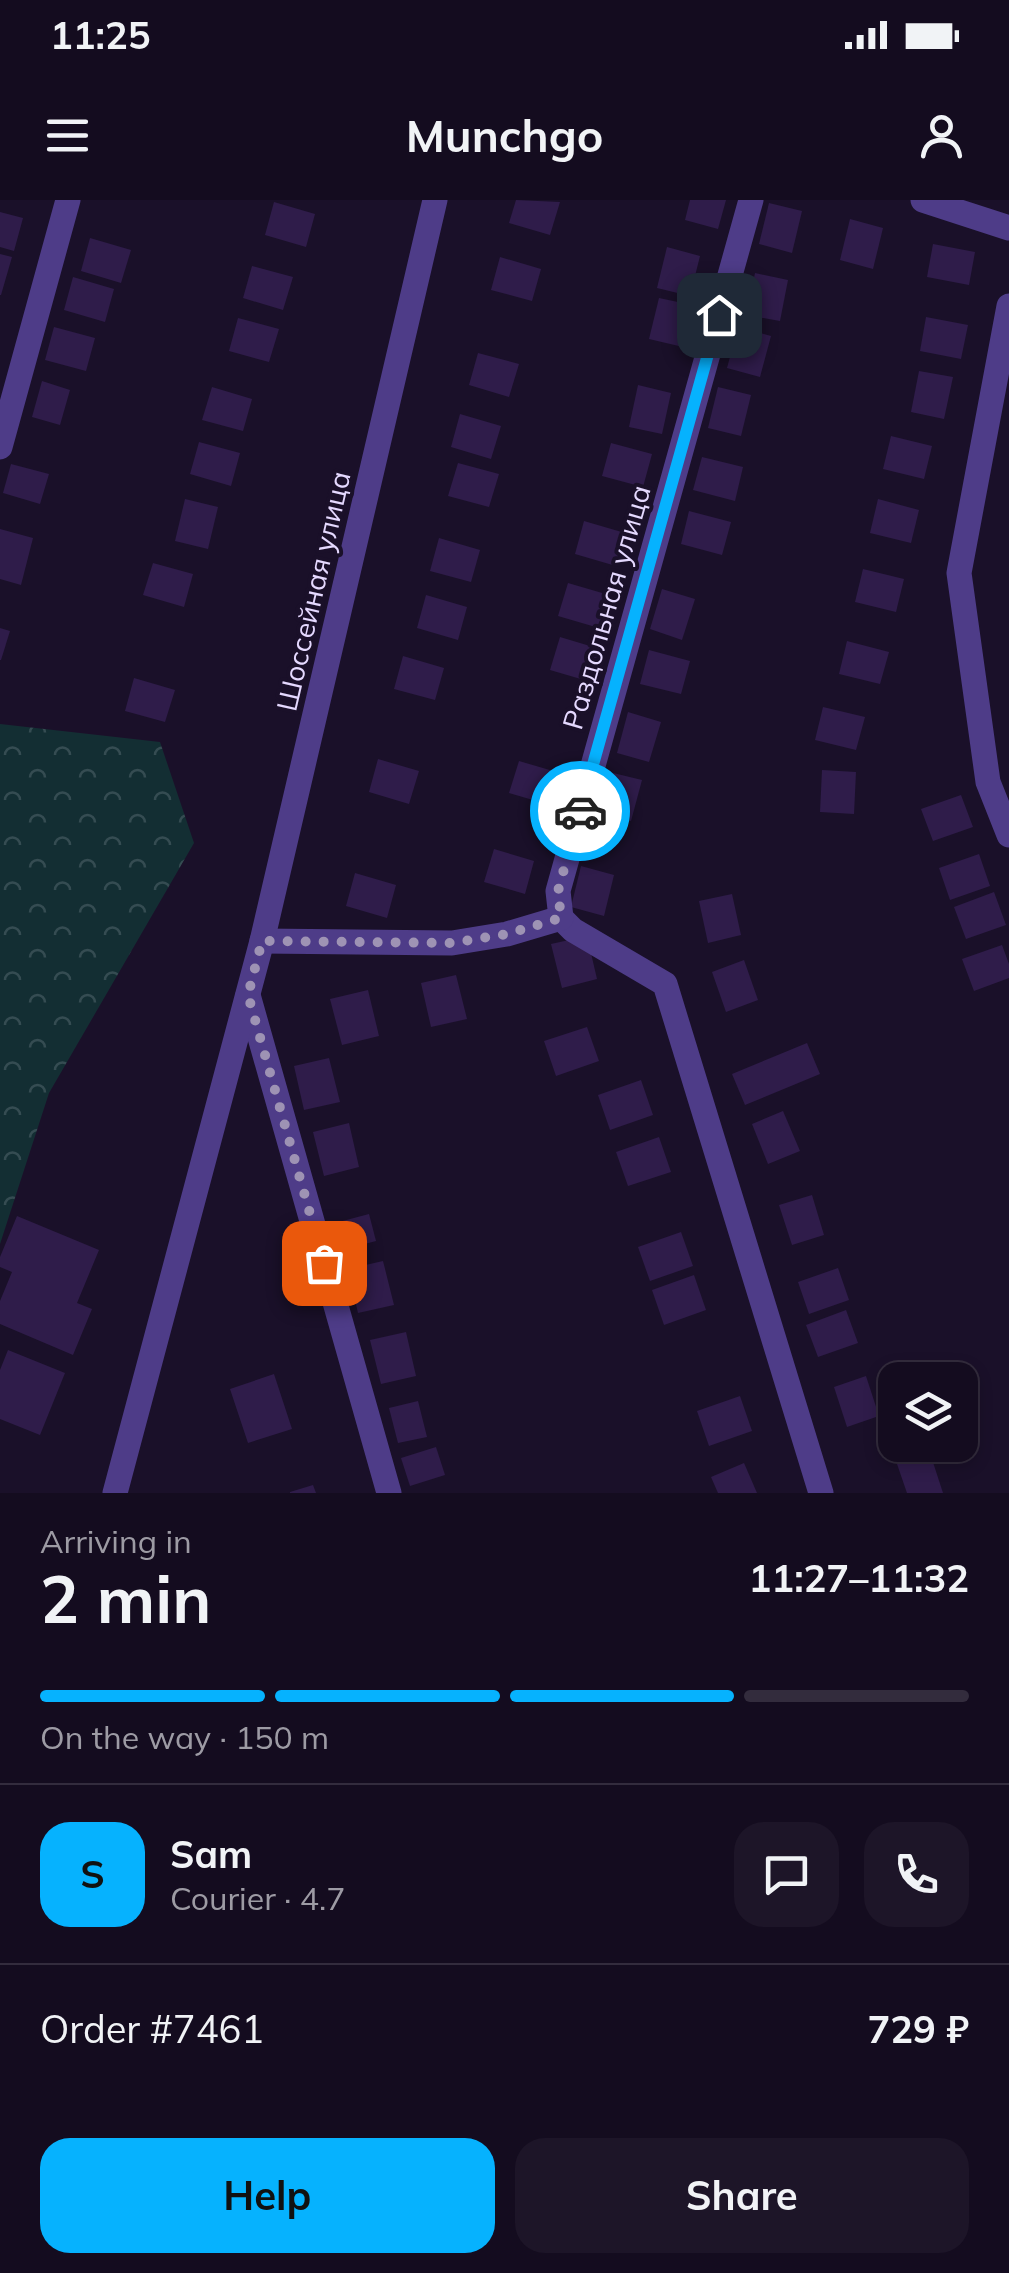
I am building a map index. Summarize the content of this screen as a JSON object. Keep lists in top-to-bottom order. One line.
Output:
{"streets":{"street":["Шоссейная улица","Раздольная улица"]},"page":{"status":"11:25","header":"Munchgo","heading":["2 min","Arriving in","11:27–11:32"],"panel":["Sam","Courier · 4.7","Order #7461","729 ₽"],"bar":"On the way · 150 m","round":"S","buttons":["Help","Share"]}}
